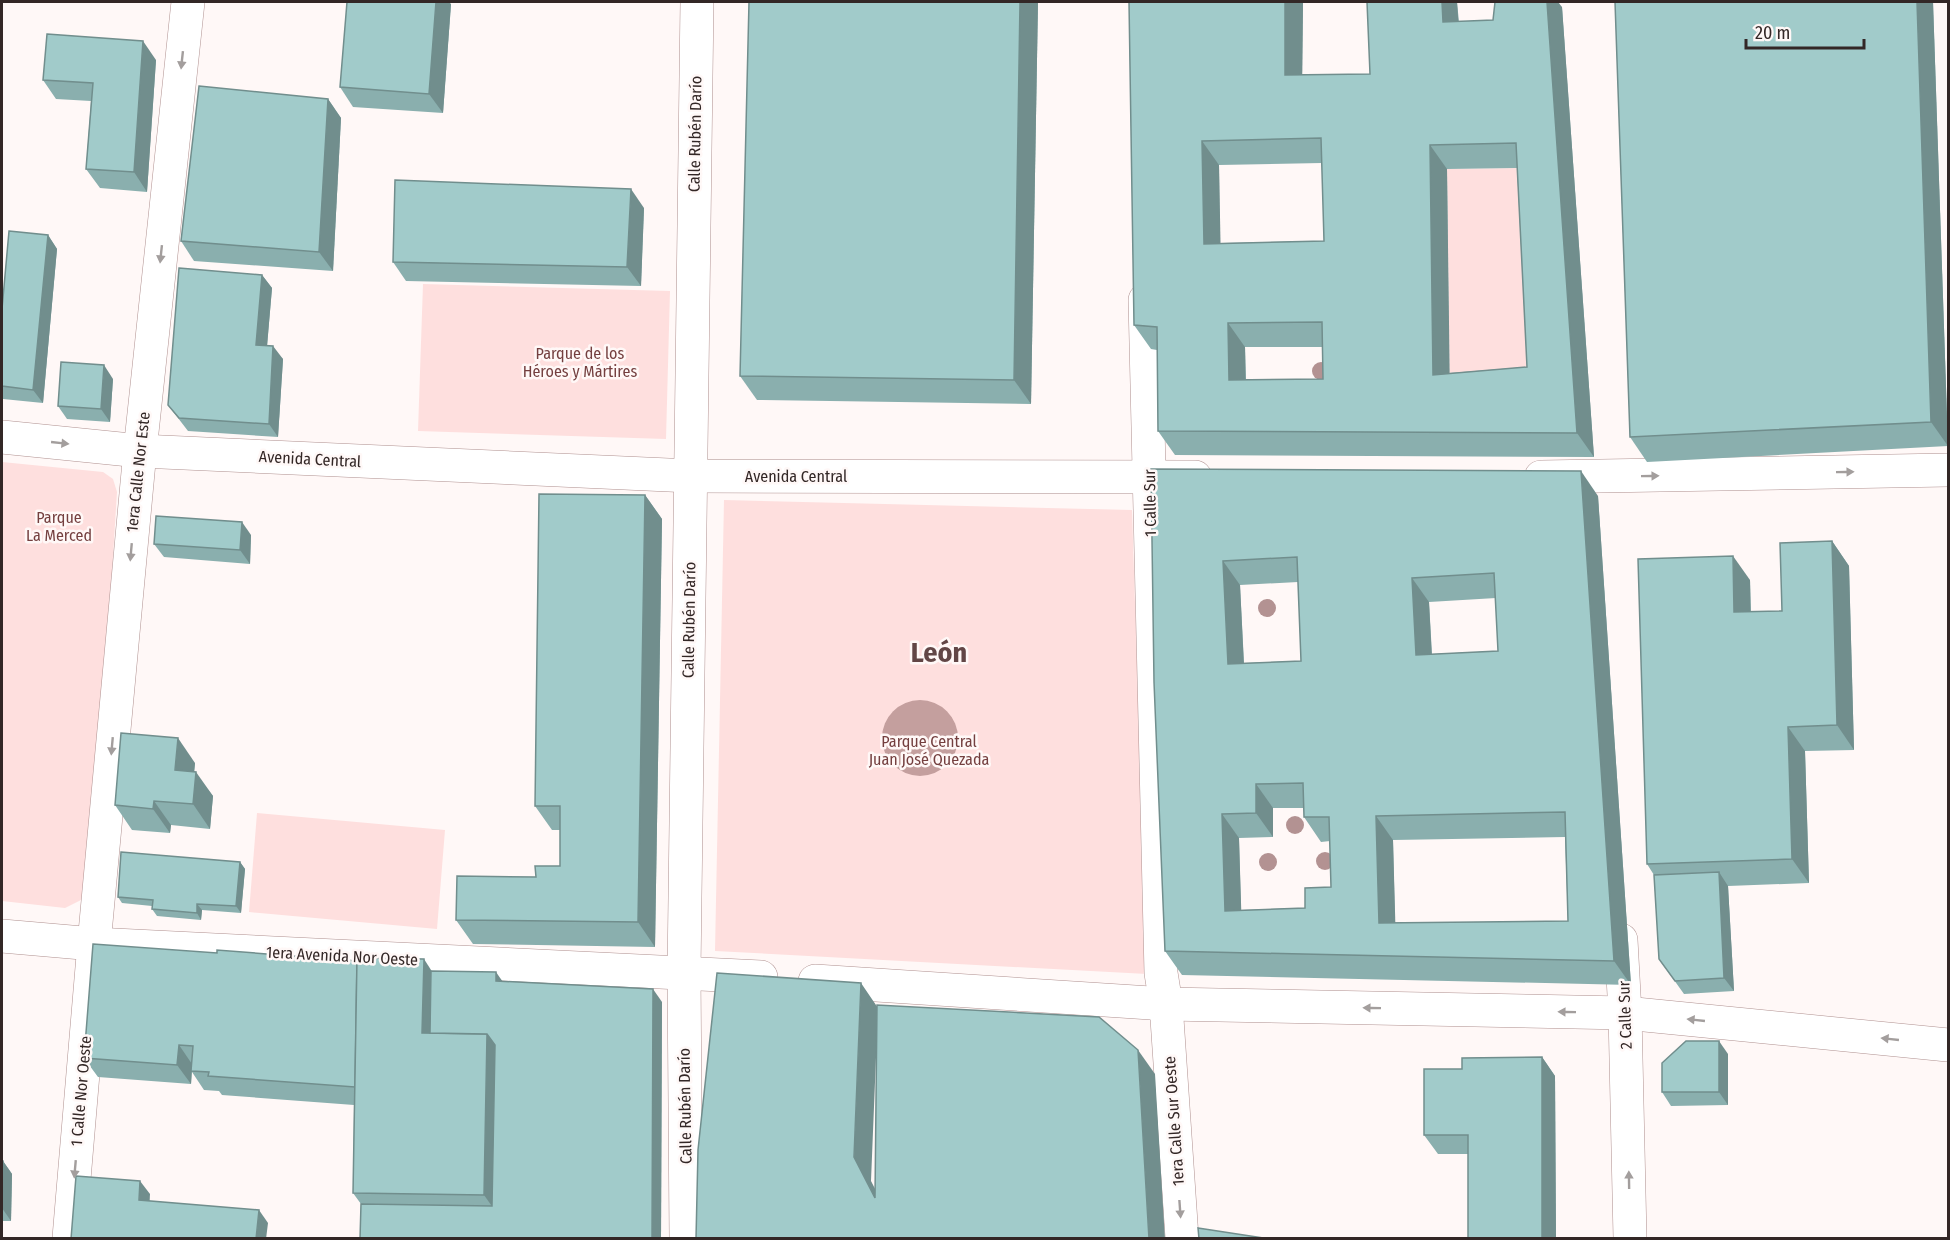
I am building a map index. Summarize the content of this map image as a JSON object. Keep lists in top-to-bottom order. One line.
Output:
{"streets":{"street":["Calle Rubén Darío","Avenida Central","1era Calle Nor Este","1 Calle Sur","1era Avenida Nor Oeste","2 Calle Sur","1 Calle Nor Oeste","1era Calle Sur Oeste"]},"crossings":[["Calle Rubén Darío","Avenida Central"],["Calle Rubén Darío","1era Avenida Nor Oeste"],["Avenida Central","1era Calle Nor Este"],["Avenida Central","1 Calle Sur"],["1era Calle Nor Este","1era Avenida Nor Oeste"],["1era Calle Nor Este","1 Calle Nor Oeste"],["1 Calle Sur","1era Avenida Nor Oeste"],["1 Calle Sur","1era Calle Sur Oeste"],["1era Avenida Nor Oeste","2 Calle Sur"],["1era Avenida Nor Oeste","1 Calle Nor Oeste"],["1era Avenida Nor Oeste","1era Calle Sur Oeste"]],"one_way":["1era Calle Nor Este","1era Avenida Nor Oeste","2 Calle Sur","1 Calle Nor Oeste","1era Calle Sur Oeste"],"districts":["León"],"parks":["Parque de los Héroes y Mártires","Parque La Merced","Parque Central Juan José Quezada"],"scale_bar":"20 m"}
